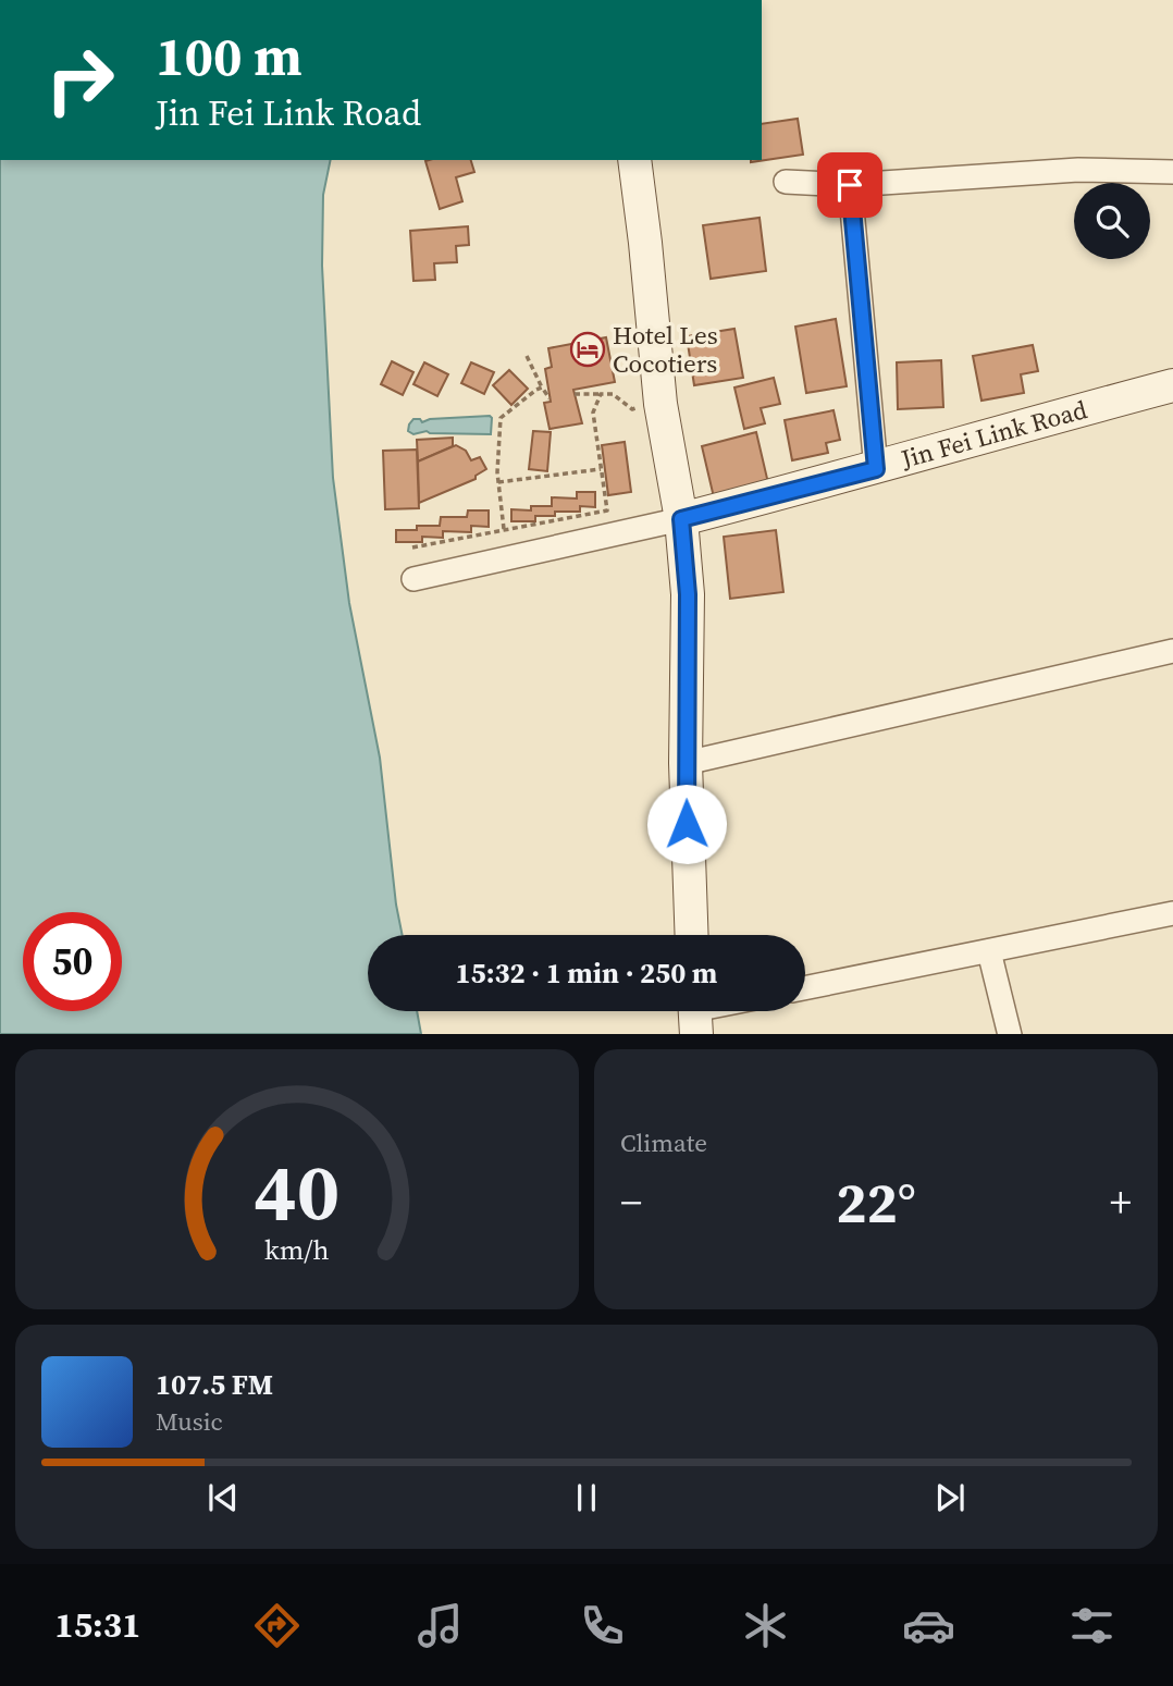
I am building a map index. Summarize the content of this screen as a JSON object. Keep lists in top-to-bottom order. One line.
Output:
{"streets":{"main road":["Jin Fei Link Road"]},"places":{"hotel":["Hotel Les Cocotiers"]},"page":{"turn":["100 m","Jin Fei Link Road"],"limit":"50","trip":"15:32 · 1 min · 250 m","tile":"Climate","heat":["−","22°","+"],"song":["107.5 FM","Music"],"tabs":"15:31","gauge":["40","km/h"]}}
